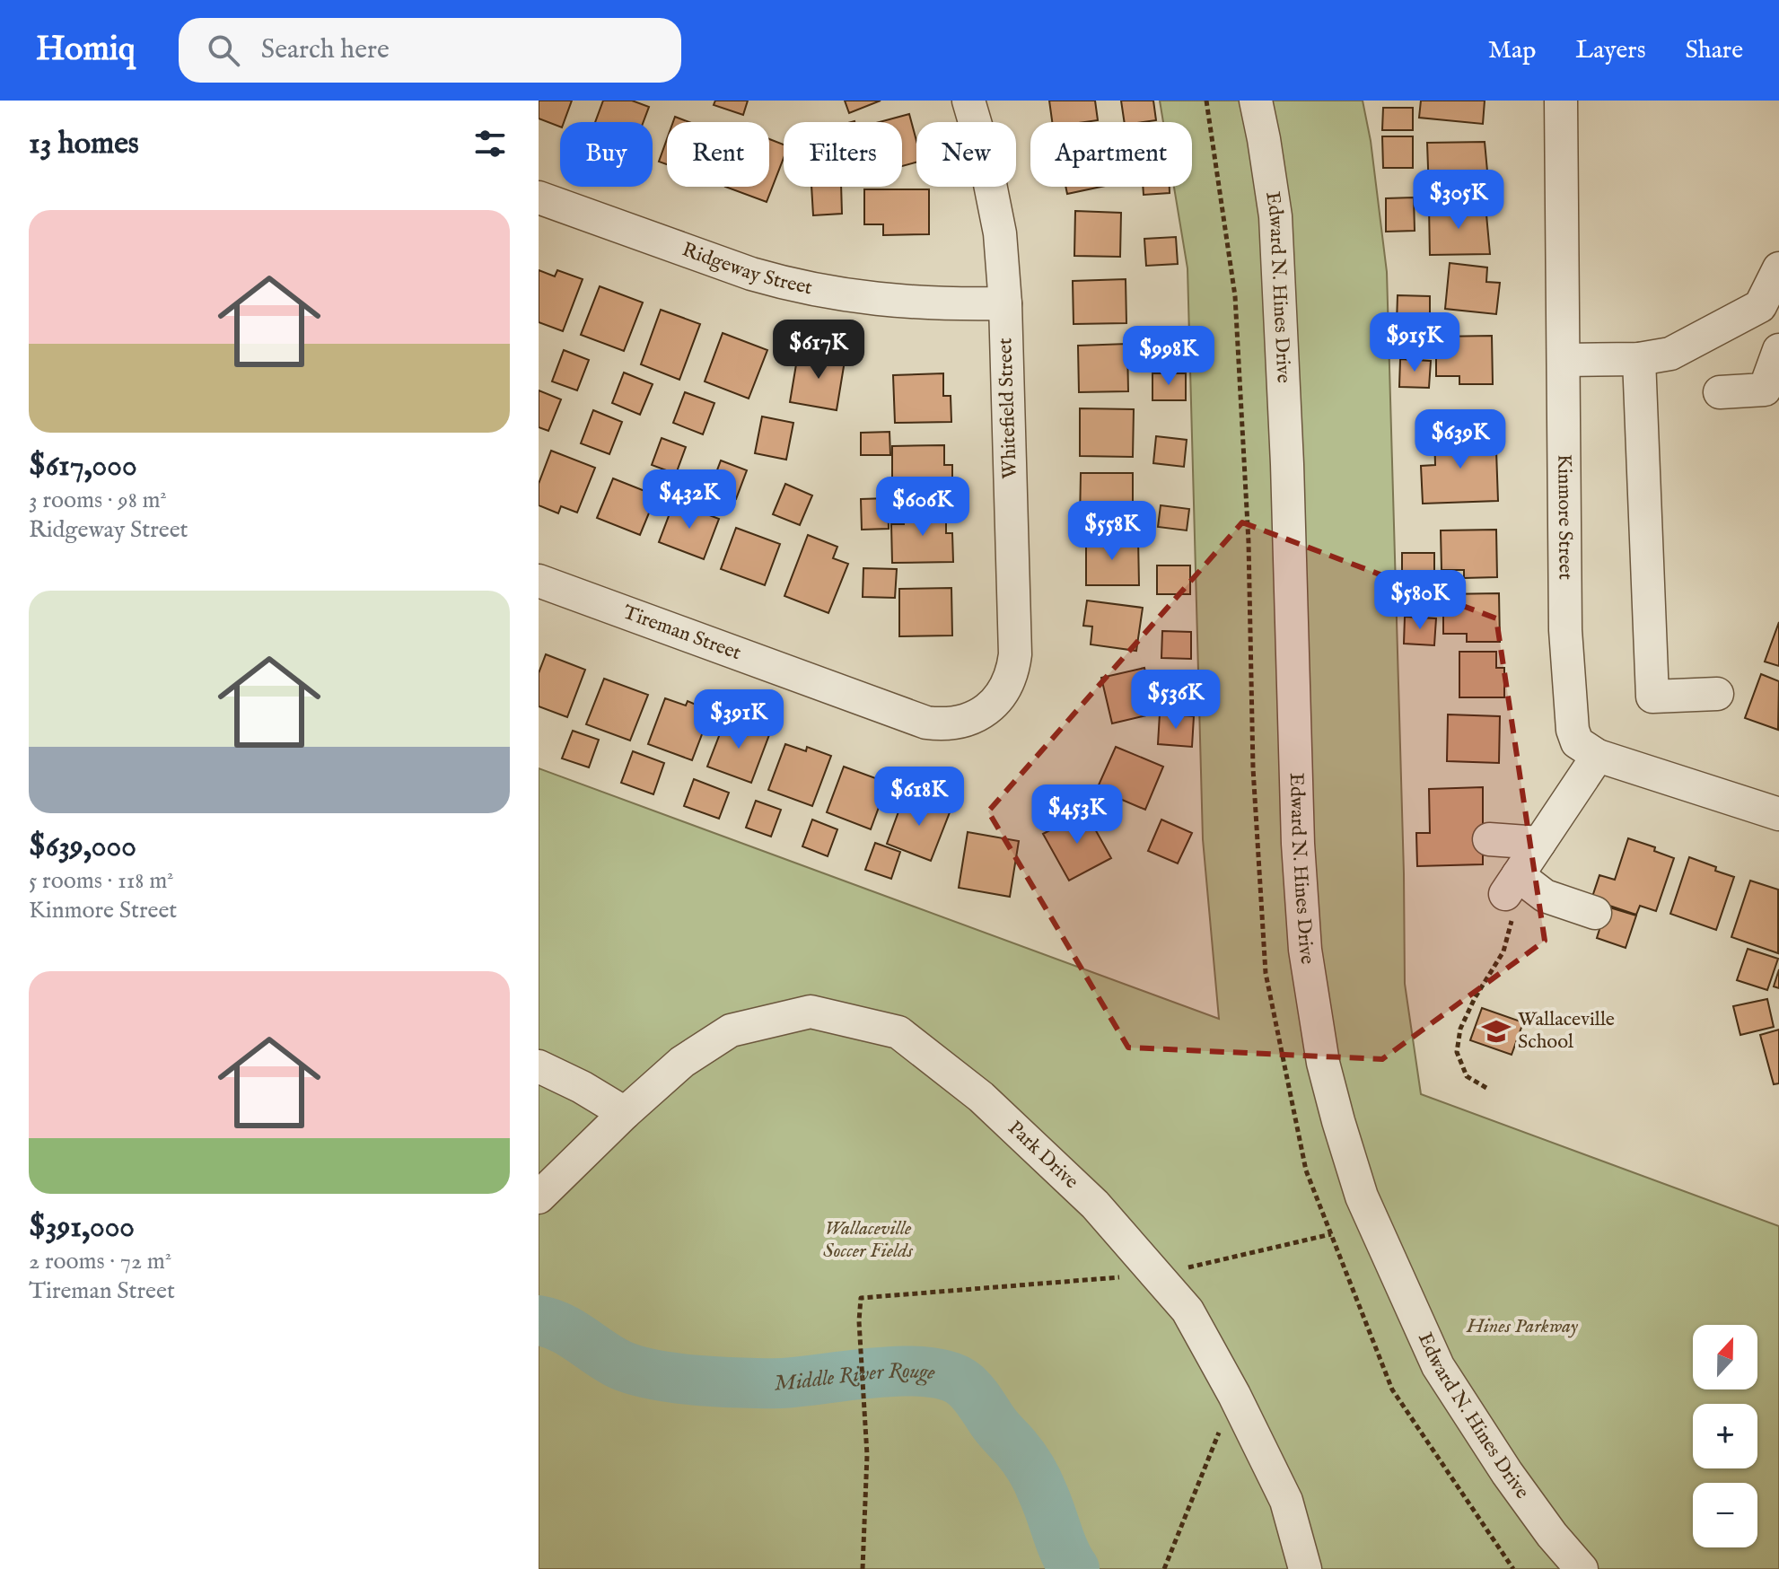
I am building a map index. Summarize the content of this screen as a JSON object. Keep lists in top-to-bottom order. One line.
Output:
{"streets":{"street":["Ridgeway Street","Edward N. Hines Drive","Whitefield Street","Kinmore Street","Tireman Street","Park Drive"]},"crossings":[["Ridgeway Street","Whitefield Street"],["Whitefield Street","Tireman Street"]],"water":["Middle River Rouge"],"parks":["Wallaceville Soccer Fields","Hines Parkway"],"places":{"school or university":["Wallaceville School"]},"north":"top","page":{"header":"Homiq","search":"Search here","nav":["Map","Layers","Share"],"heading":"13 homes","chip":["Buy","Rent","Filters","New","Apartment"],"price":["$305K","$915K","$617K","$998K","$639K","$432K","$606K","$558K","$580K","$536K","$391K","$618K","$453K"],"list":[{"name":"$617,000","note":"3 rooms · 98 m² · Ridgeway Street"},{"name":"$639,000","note":"5 rooms · 118 m² · Kinmore Street"},{"name":"$391,000","note":"2 rooms · 72 m² · Tireman Street"}],"map_buttons":["+","−"]}}
